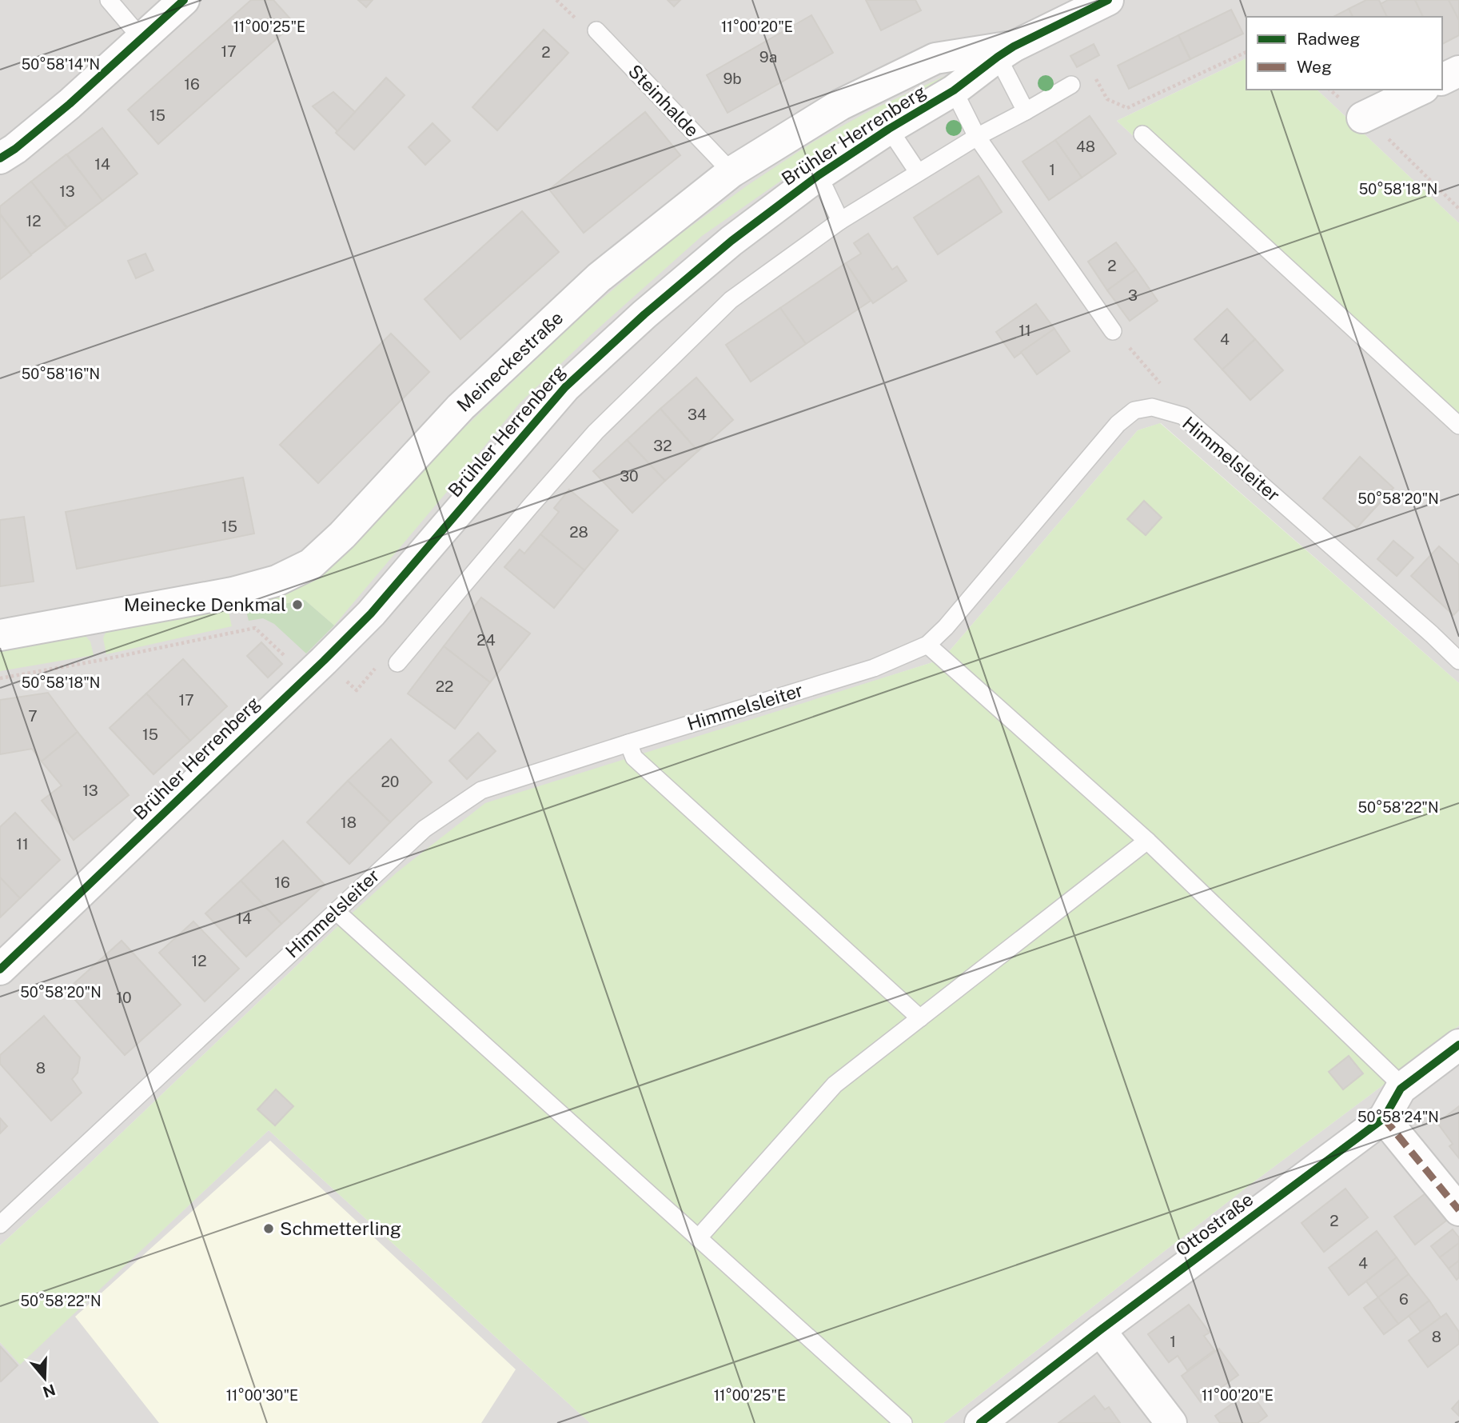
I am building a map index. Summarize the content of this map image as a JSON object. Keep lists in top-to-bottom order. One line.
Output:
{"streets":{"street":["Brühler Herrenberg","Meineckestraße","Ottostraße"],"lane":["Steinhalde","Himmelsleiter"]},"crossings":[["Steinhalde","Meineckestraße"],["Brühler Herrenberg","Meineckestraße"]],"places":["Meinecke Denkmal","Schmetterling"],"house_numbers":["17","2","9a","9b","16","15","48","14","1","13","12","2","3","11","4","34","32","30","15","28","24","22","17","7","15","20","13","18","11","16","14","12","10","8","2","4","6","8","1"],"legend":["Radweg","Weg"],"north":"bottom","coordinates":["11°00'25\"E","11°00'20\"E","50°58'14\"N","50°58'18\"N","50°58'16\"N","50°58'20\"N","50°58'22\"N","50°58'24\"N","11°00'30\"E"]}
